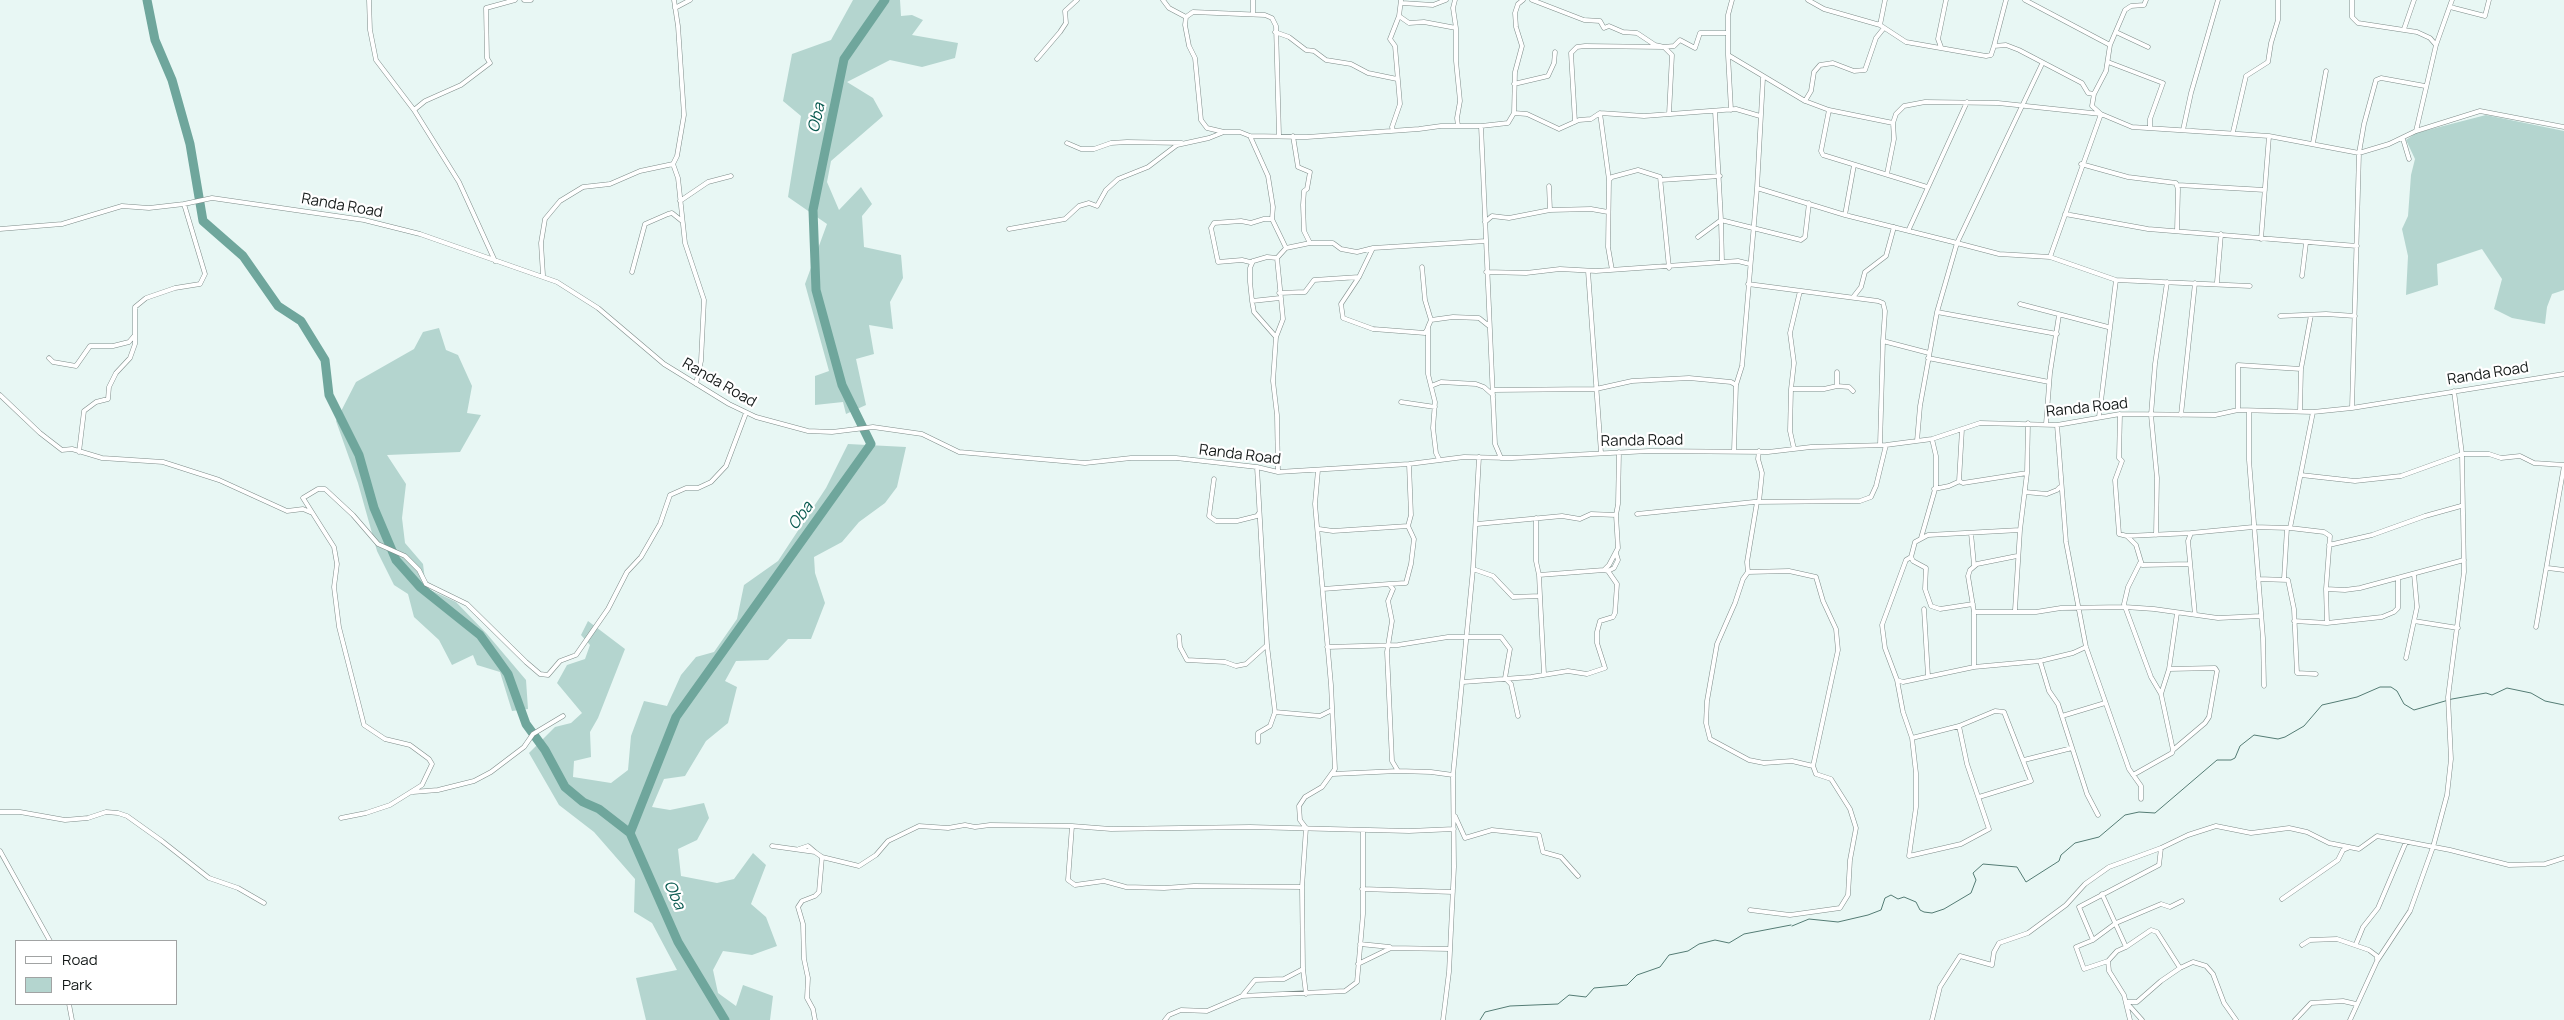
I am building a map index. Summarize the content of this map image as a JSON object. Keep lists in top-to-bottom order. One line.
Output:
{"streets":{"street":["Randa Road"]},"water":["Oba"],"legend":["Road","Park"]}
